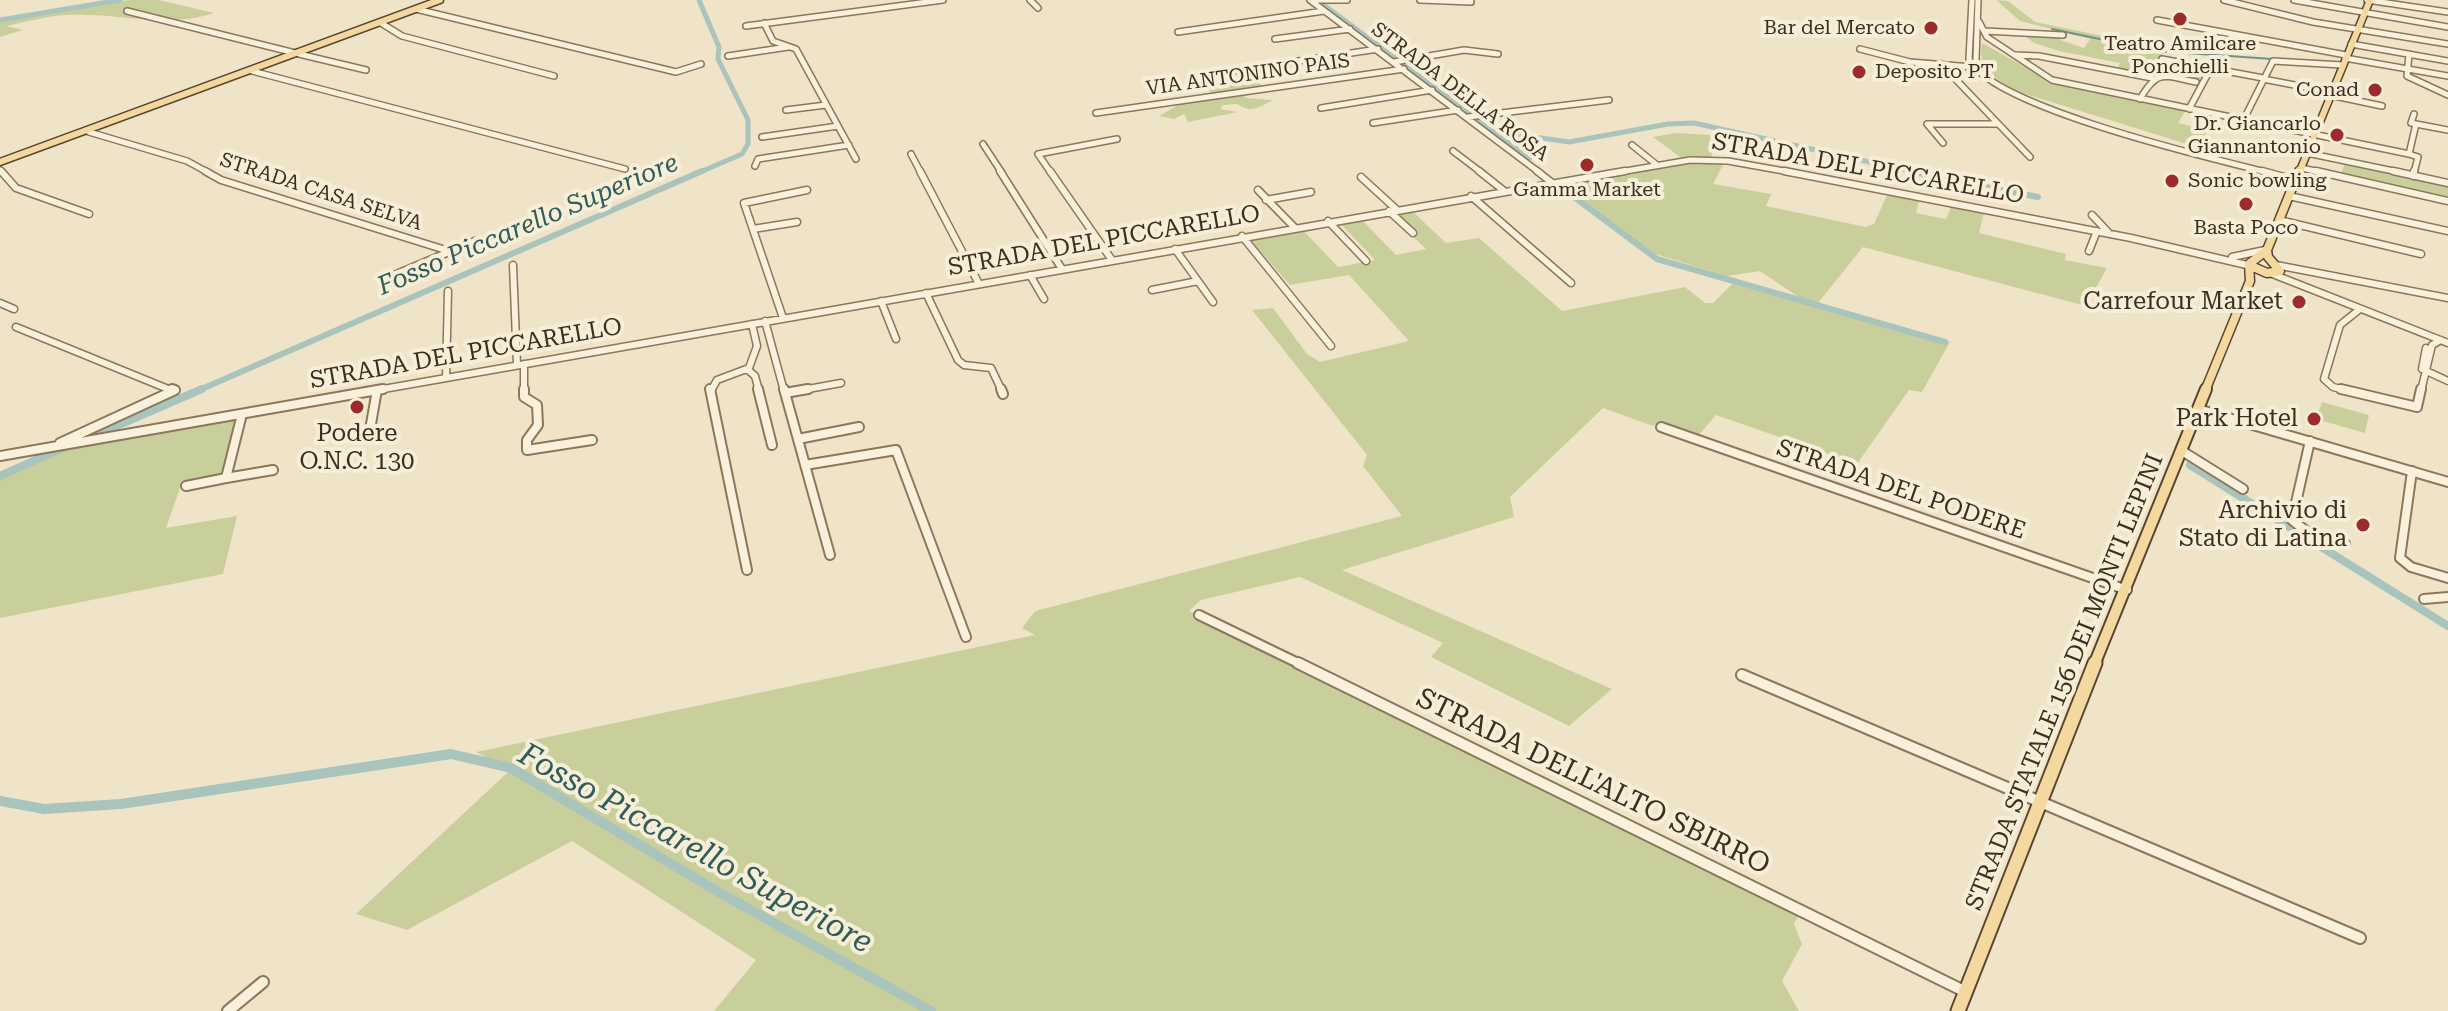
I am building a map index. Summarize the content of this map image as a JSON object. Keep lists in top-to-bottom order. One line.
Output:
{"streets":{"main road":["STRADA STATALE 156 DEI MONTI LEPINI"],"street":["VIA ANTONINO PAIS","STRADA DELLA ROSA","STRADA DEL PICCARELLO","STRADA CASA SELVA","STRADA DEL PODERE","STRADA DELL'ALTO SBIRRO"]},"crossings":[["VIA ANTONINO PAIS","STRADA DELLA ROSA"],["STRADA DELLA ROSA","STRADA DEL PICCARELLO"],["STRADA DEL PICCARELLO","STRADA STATALE 156 DEI MONTI LEPINI"],["STRADA DEL PODERE","STRADA STATALE 156 DEI MONTI LEPINI"],["STRADA STATALE 156 DEI MONTI LEPINI","STRADA DELL'ALTO SBIRRO"]],"water":["Fosso Piccarello Superiore"],"places":["Teatro Amilcare Ponchielli","Bar del Mercato","Deposito PT","Conad","Dr. Giancarlo Giannantonio","Gamma Market","Sonic bowling","Basta Poco","Carrefour Market","Podere O.N.C. 130","Park Hotel","Archivio di Stato di Latina"]}
